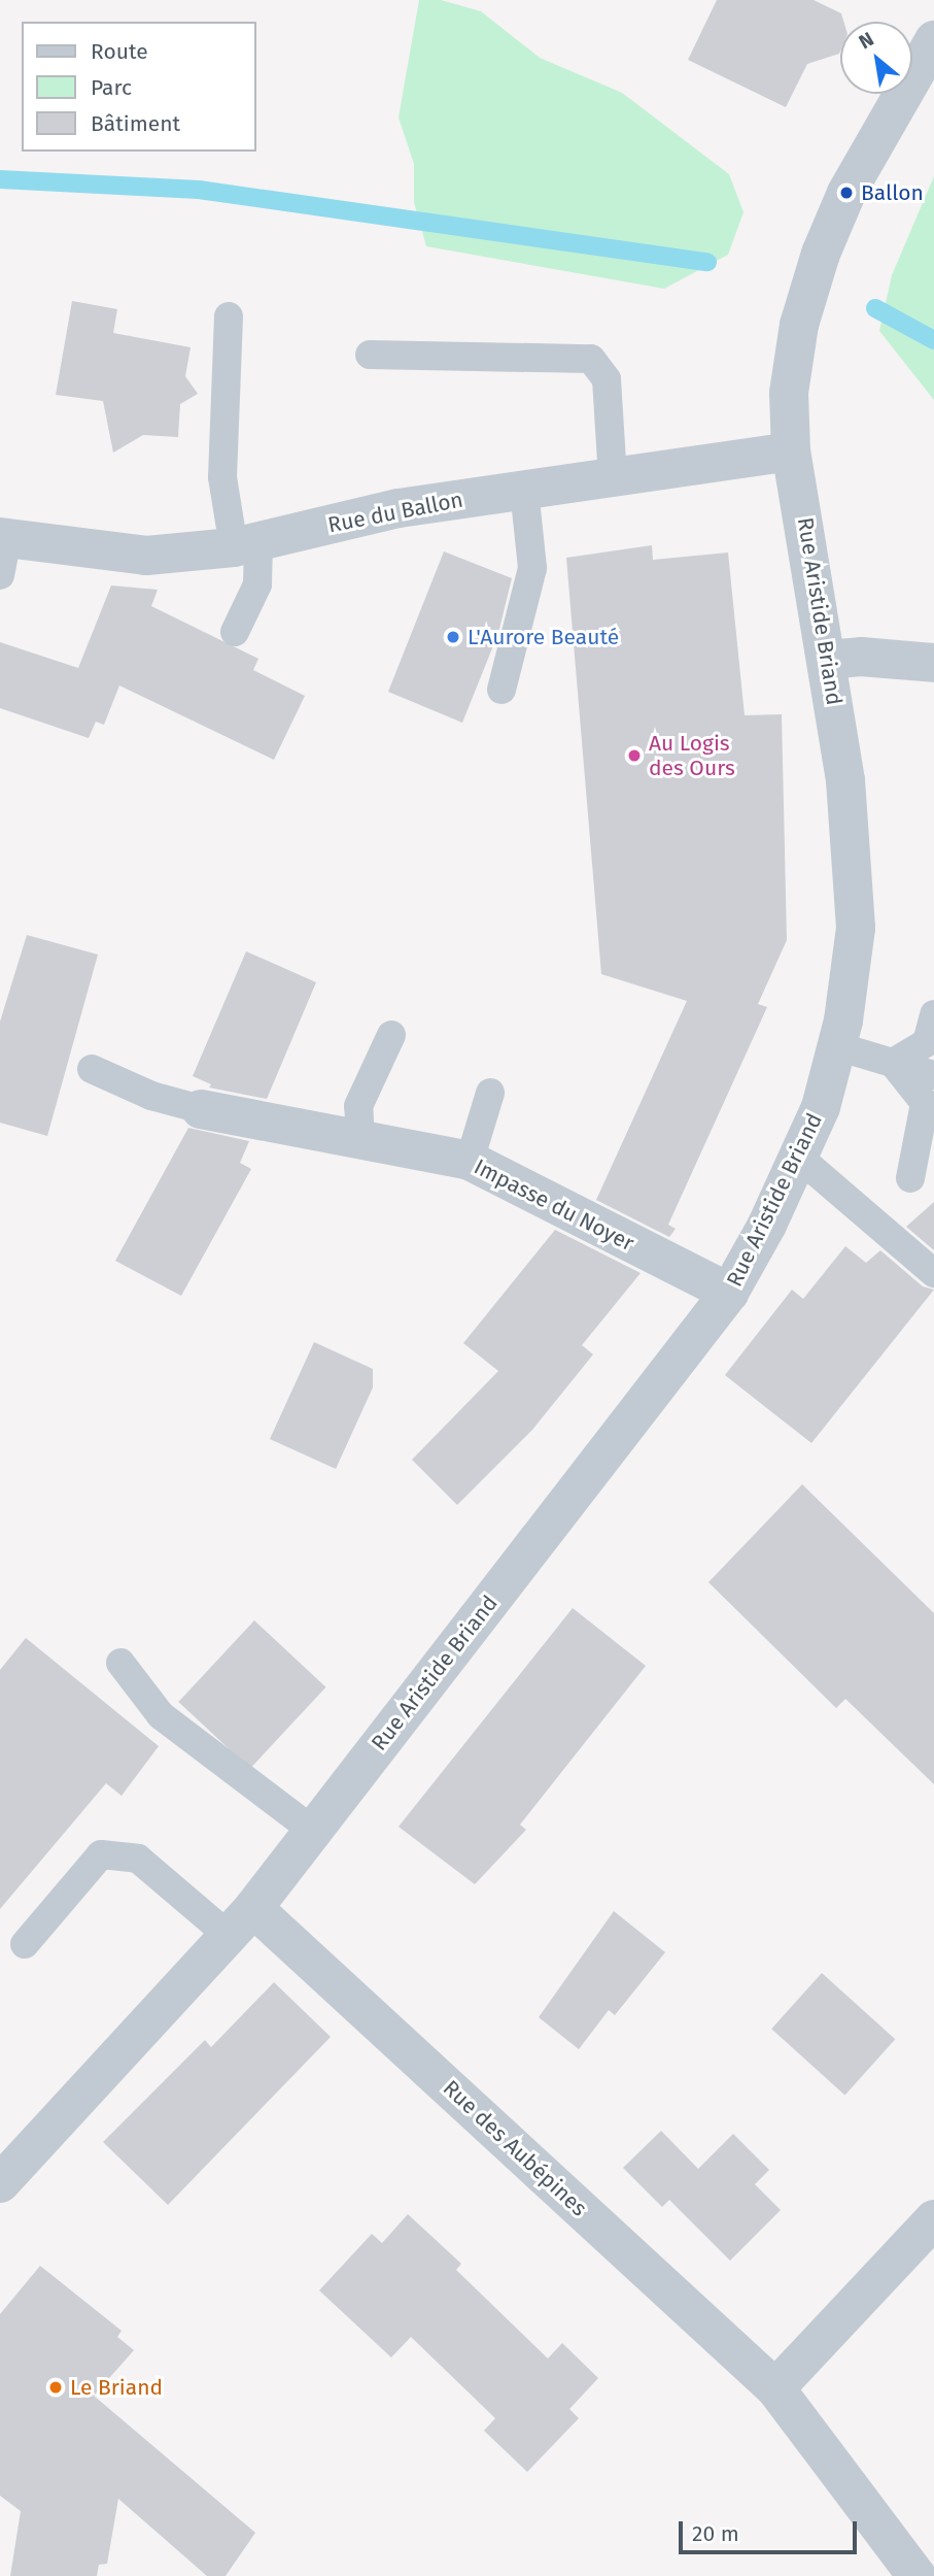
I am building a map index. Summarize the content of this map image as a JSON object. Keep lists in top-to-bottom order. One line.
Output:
{"streets":{"street":["Rue du Ballon","Rue Aristide Briand","Impasse du Noyer","Rue des Aubépines"]},"crossings":[["Rue du Ballon","Rue Aristide Briand"],["Rue Aristide Briand","Impasse du Noyer"],["Rue Aristide Briand","Rue des Aubépines"]],"places":["Ballon","L'Aurore Beauté","Au Logis des Ours","Le Briand"],"legend":["Route","Parc","Bâtiment"],"scale_bar":"20 m","north":"top left"}
